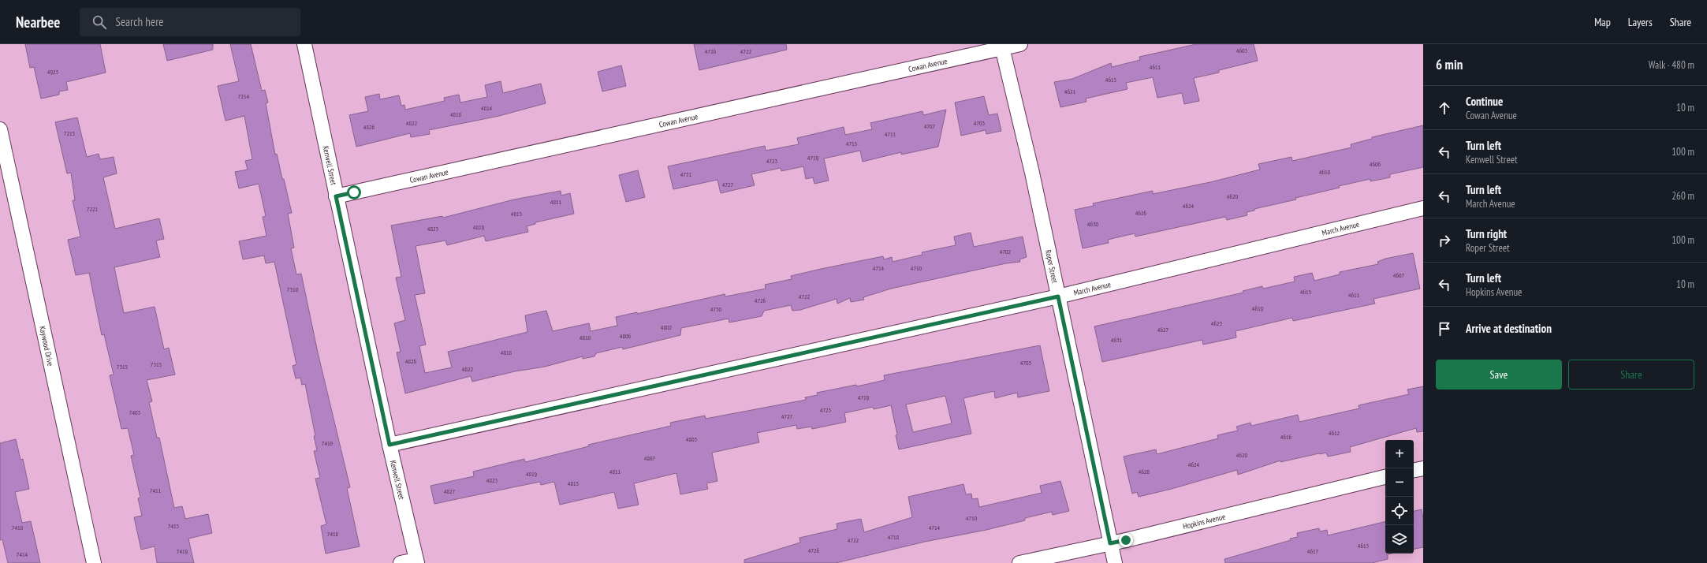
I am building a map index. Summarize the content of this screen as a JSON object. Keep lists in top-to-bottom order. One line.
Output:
{"streets":{"street":["Cowan Avenue","Kenwell Street","March Avenue","Roper Street","Kaywood Drive","Hopkins Avenue"]},"crossings":[["Cowan Avenue","Kenwell Street"],["Cowan Avenue","Roper Street"],["Kenwell Street","March Avenue"],["March Avenue","Roper Street"],["Roper Street","Hopkins Avenue"]],"house_numbers":["4603","4726","4722","4611","4923","4615","4621","7214","4814","4818","4822","4703","4707","4826","7215","4711","4715","4719","4723","4606","4610","4731","4727","4620","4811","4624","7221","4626","4815","4630","4819","4823","4702","4714","4710","4607","7310","4615","4611","4722","4726","4619","4730","4623","4802","4627","4806","4810","4631","4818","4826","4703","7315","7315","4822","4719","4723","7403","4727","4612","4616","4803","7410","4620","4807","4624","4811","4628","4819","4823","4815","7411","4827","4710","7415","7410","4714","7418","4718","4722","4613","4726","7419","4617","7414"],"page":{"header":"Nearbee","search":"Search here","nav":["Map","Layers","Share"],"heading":["6 min","Walk · 480 m"],"list":[["Continue","Cowan Avenue","10 m"],["Turn left","Kenwell Street","100 m"],["Turn left","March Avenue","260 m"],["Turn right","Roper Street","100 m"],["Turn left","Hopkins Avenue","10 m"],"Arrive at destination"],"buttons":["Save","Share"],"map_buttons":["+","−"]}}
